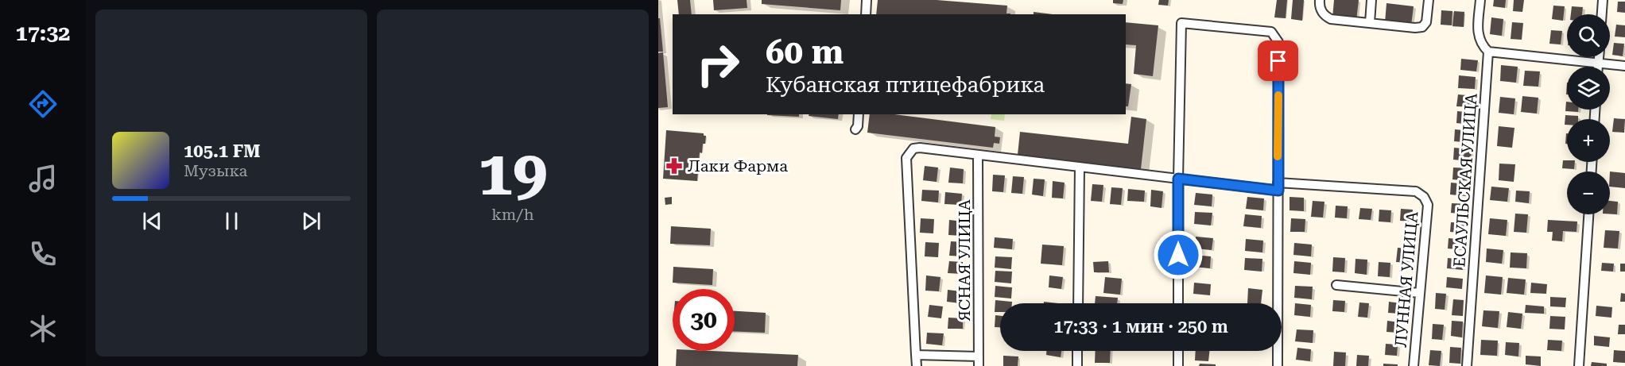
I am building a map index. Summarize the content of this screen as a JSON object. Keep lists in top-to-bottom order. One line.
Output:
{"streets":{"street":["ЕСАУЛЬСКАЯ УЛИЦА","ЯСНАЯ УЛИЦА","ЛУННАЯ УЛИЦА"]},"places":{"pharmacy":["Лаки Фарма"]},"page":{"tabs":"17:32","tile":["19","km/h"],"map_buttons":["+","−"],"turn":["60 m","Кубанская птицефабрика"],"song":["105.1 FM","Музыка"],"limit":"30","trip":"17:33 · 1 мин · 250 m"}}
